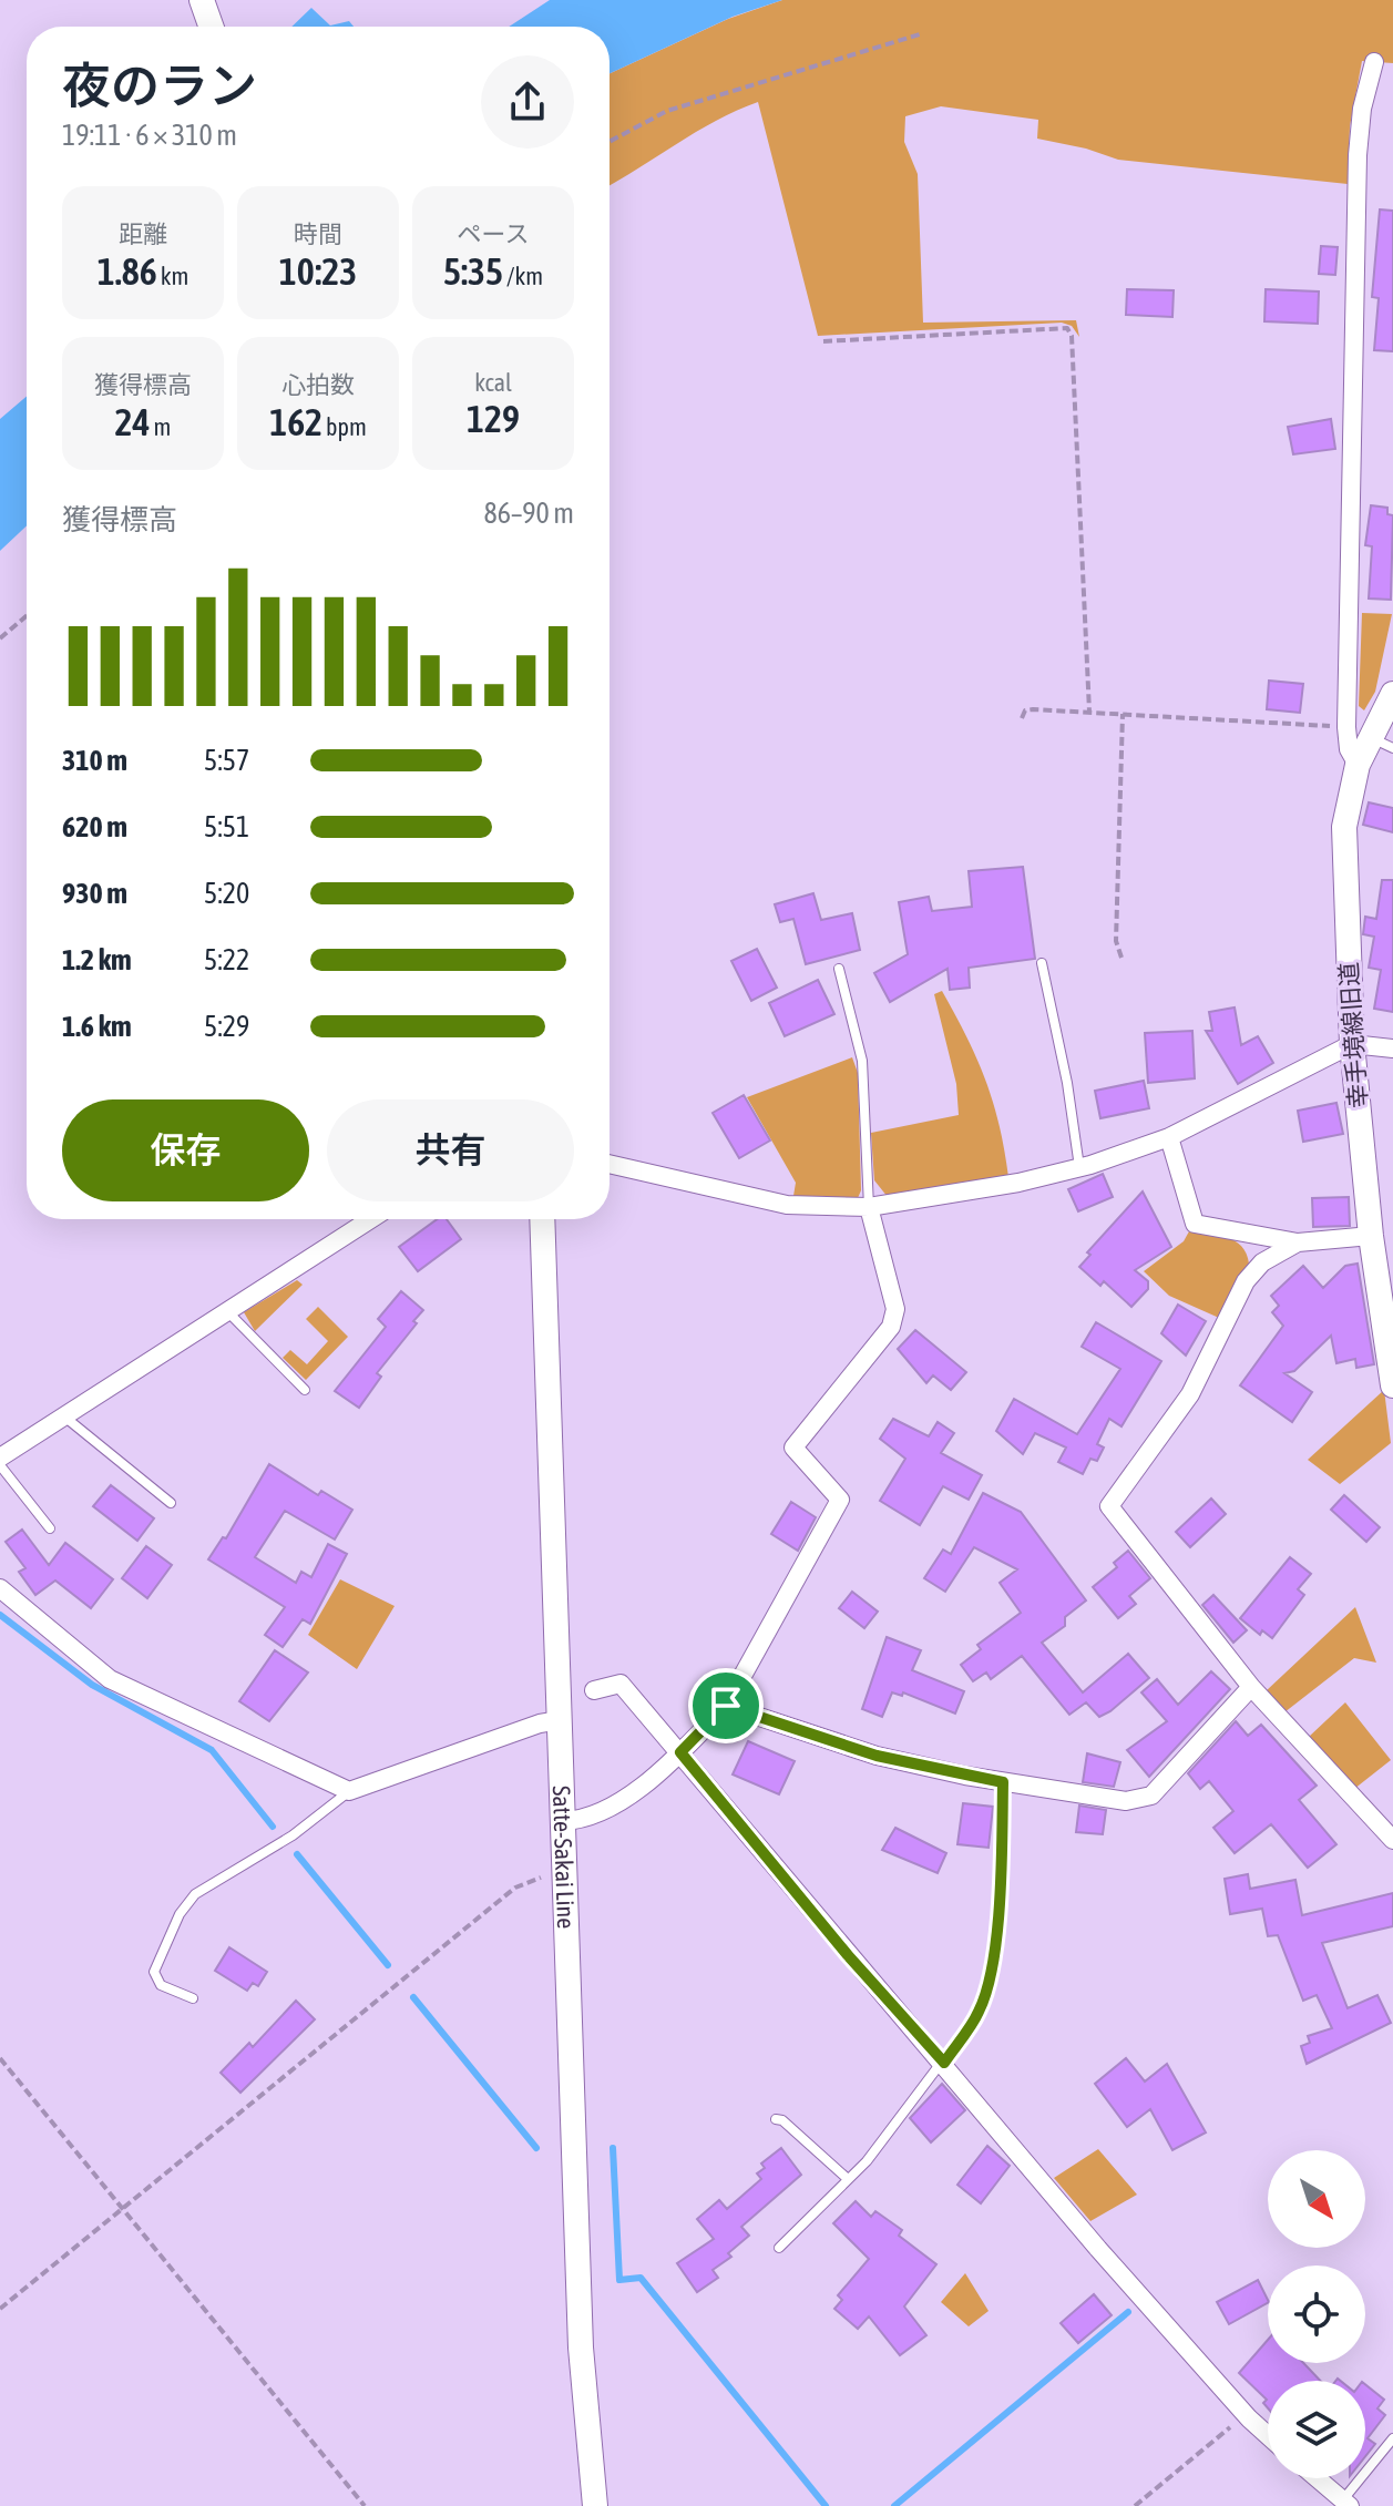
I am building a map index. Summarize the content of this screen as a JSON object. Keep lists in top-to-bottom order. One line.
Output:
{"streets":{"main road":["幸手境線旧道","Satte-Sakai Line"]},"north":"bottom right","page":{"heading":["夜のラン","19:11 · 6 × 310 m"],"stats":[["距離","1.86 km"],["時間","10:23"],["ペース","5:35 /km"],["獲得標高","24 m"],["心拍数","162 bpm"],["kcal","129"]],"chart":["獲得標高","86–90 m"],"list":[{"name":"310 m","note":"5:57"},{"name":"620 m","note":"5:51"},{"name":"930 m","note":"5:20"},{"name":"1.2 km","note":"5:22"},{"name":"1.6 km","note":"5:29"}],"buttons":["保存","共有"]}}
